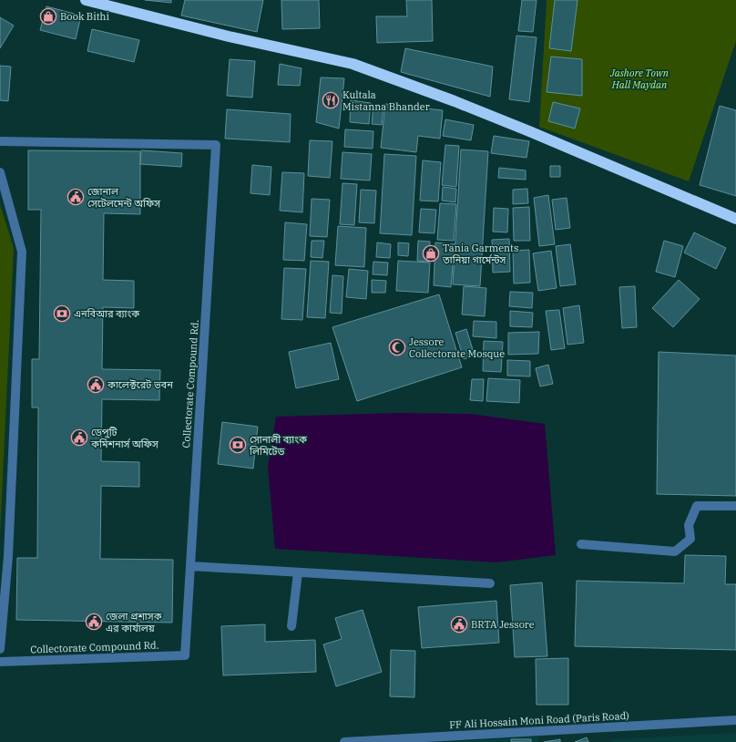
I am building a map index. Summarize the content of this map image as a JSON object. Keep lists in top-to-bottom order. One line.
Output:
{"streets":{"street":["Collectorate Compound Rd.","FF Ali Hossain Moni Road (Paris Road)"]},"parks":["Jashore Town Hall Maydan"],"places":{"shop":["Book Bithi","Tania Garments তানিয়া গার্মেন্টস"],"restaurant":["Kultala Mistanna Bhander"],"public building":["জোনাল সেটেলমেন্ট অফিস","কালেক্টরেট ভবন","ডেপুটি কমিশনার্স অফিস","জেলা প্রশাসক এর কার্যালয়","BRTA Jessore"],"bank":["এনবিআর ব্যাংক","সোনালী ব্যাংক লিমিটেড"],"mosque":["Jessore Collectorate Mosque"]}}
